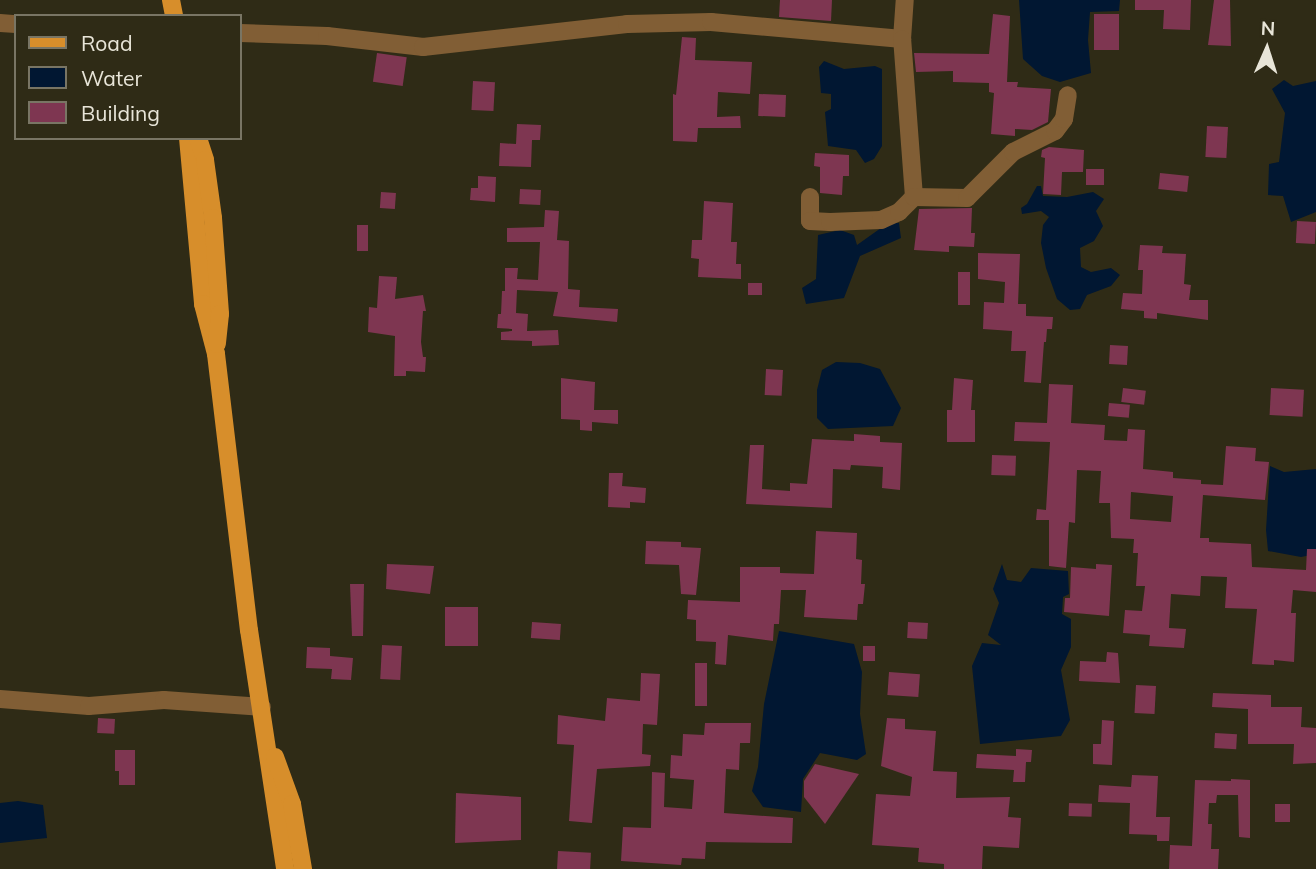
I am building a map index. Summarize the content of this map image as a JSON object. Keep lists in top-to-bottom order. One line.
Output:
{"legend":["Road","Water","Building"],"north":"top"}
